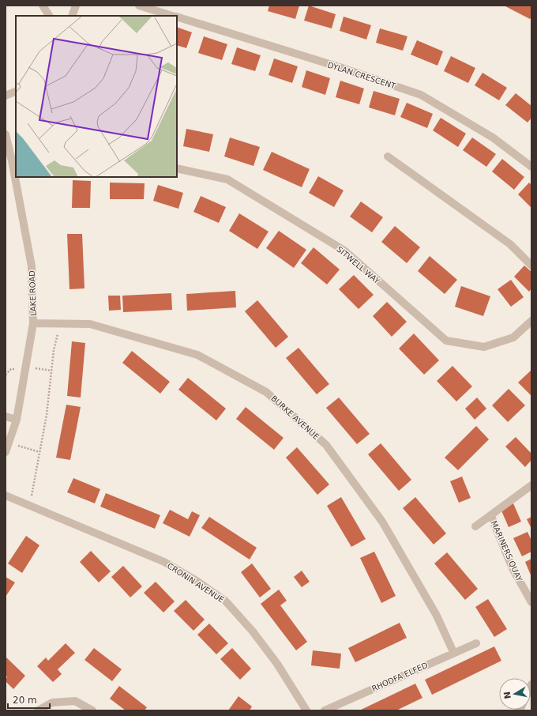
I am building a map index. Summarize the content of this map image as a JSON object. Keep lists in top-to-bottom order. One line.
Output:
{"streets":{"street":["DYLAN CRESCENT","SITWELL WAY","LAKE ROAD","BURKE AVENUE","MARINERS QUAY","CRONIN AVENUE","RHODFA ELFED"]},"crossings":[["LAKE ROAD","BURKE AVENUE"],["BURKE AVENUE","RHODFA ELFED"]],"scale_bar":"20 m","north":"left"}
